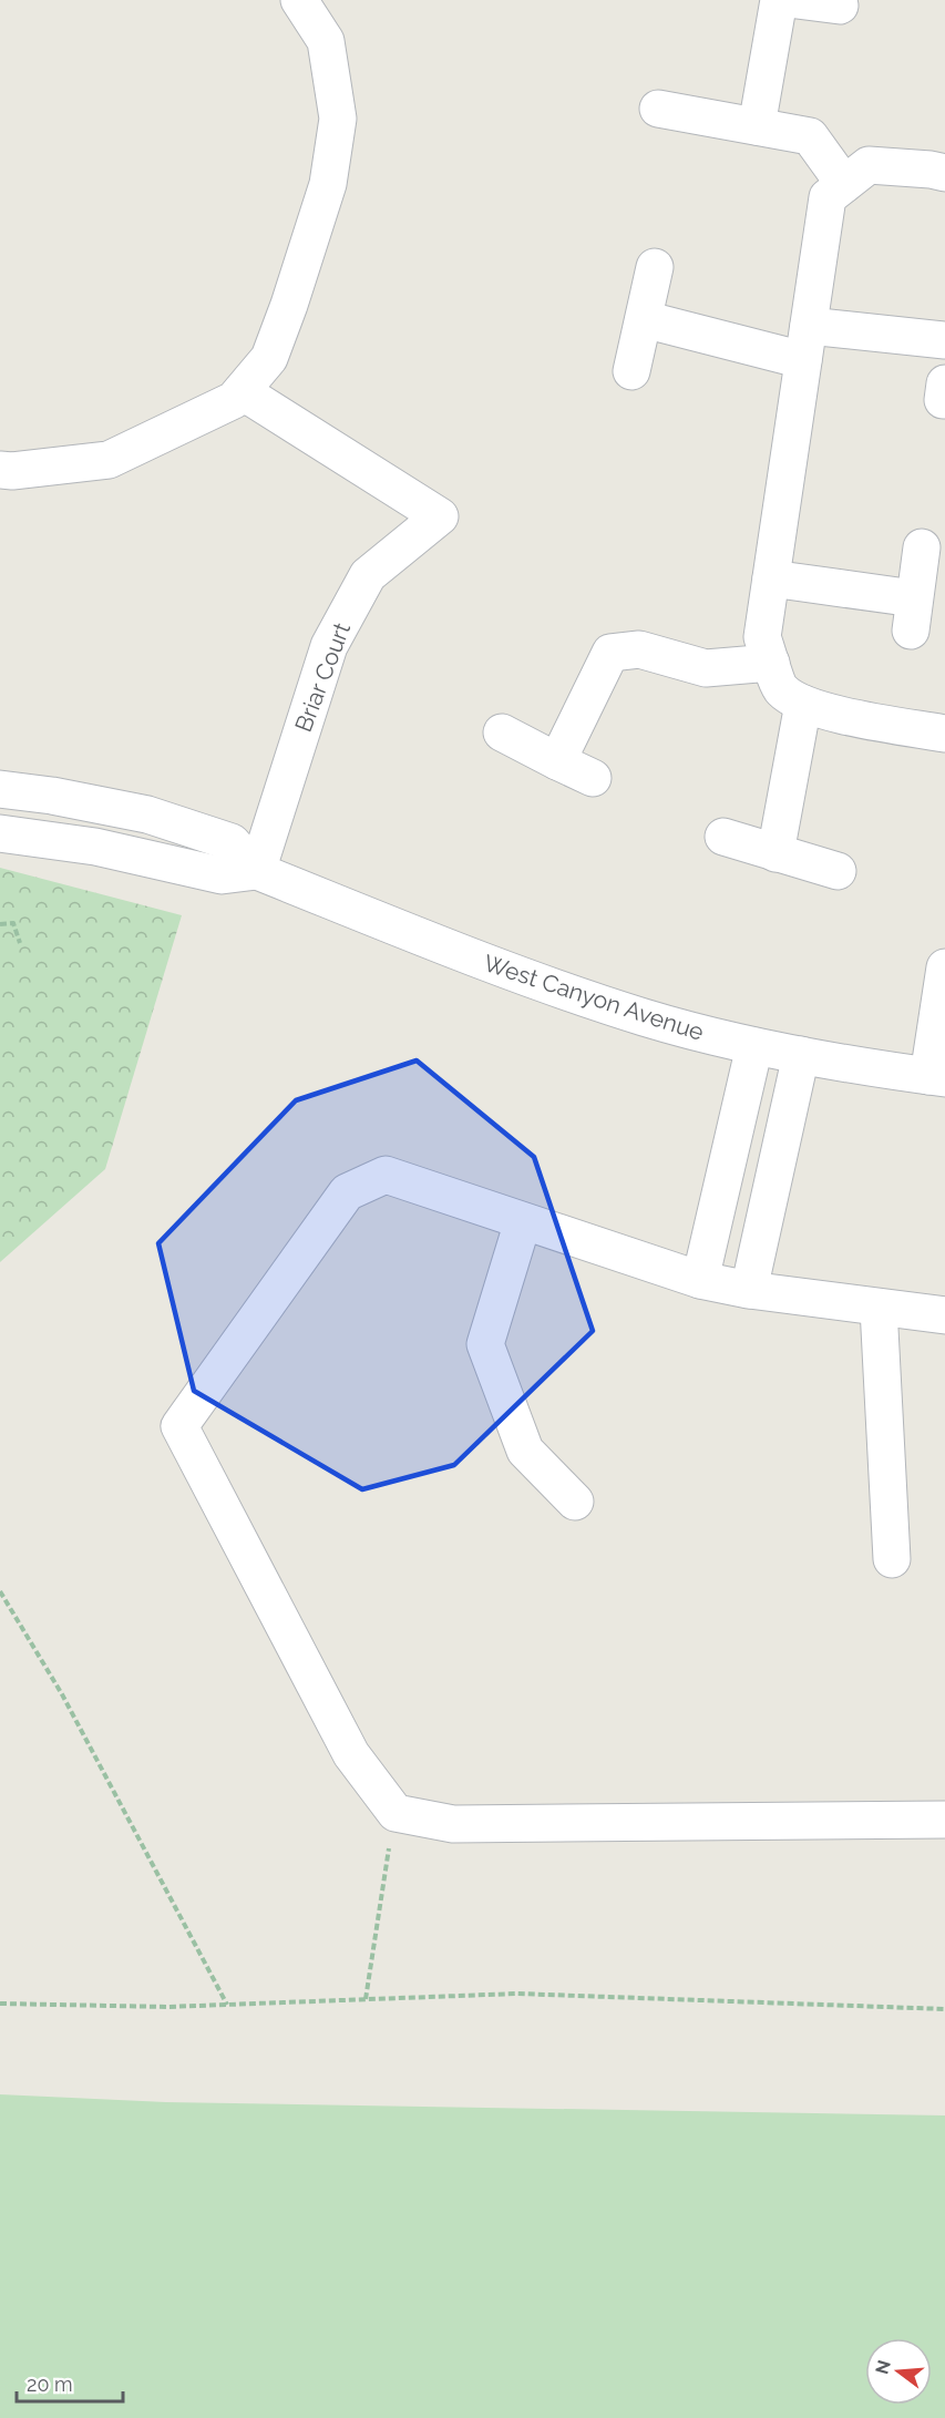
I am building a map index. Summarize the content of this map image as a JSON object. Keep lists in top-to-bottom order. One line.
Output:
{"streets":{"street":["Briar Court","West Canyon Avenue"]},"crossings":[["Briar Court","West Canyon Avenue"]],"scale_bar":"20 m","north":"left"}
